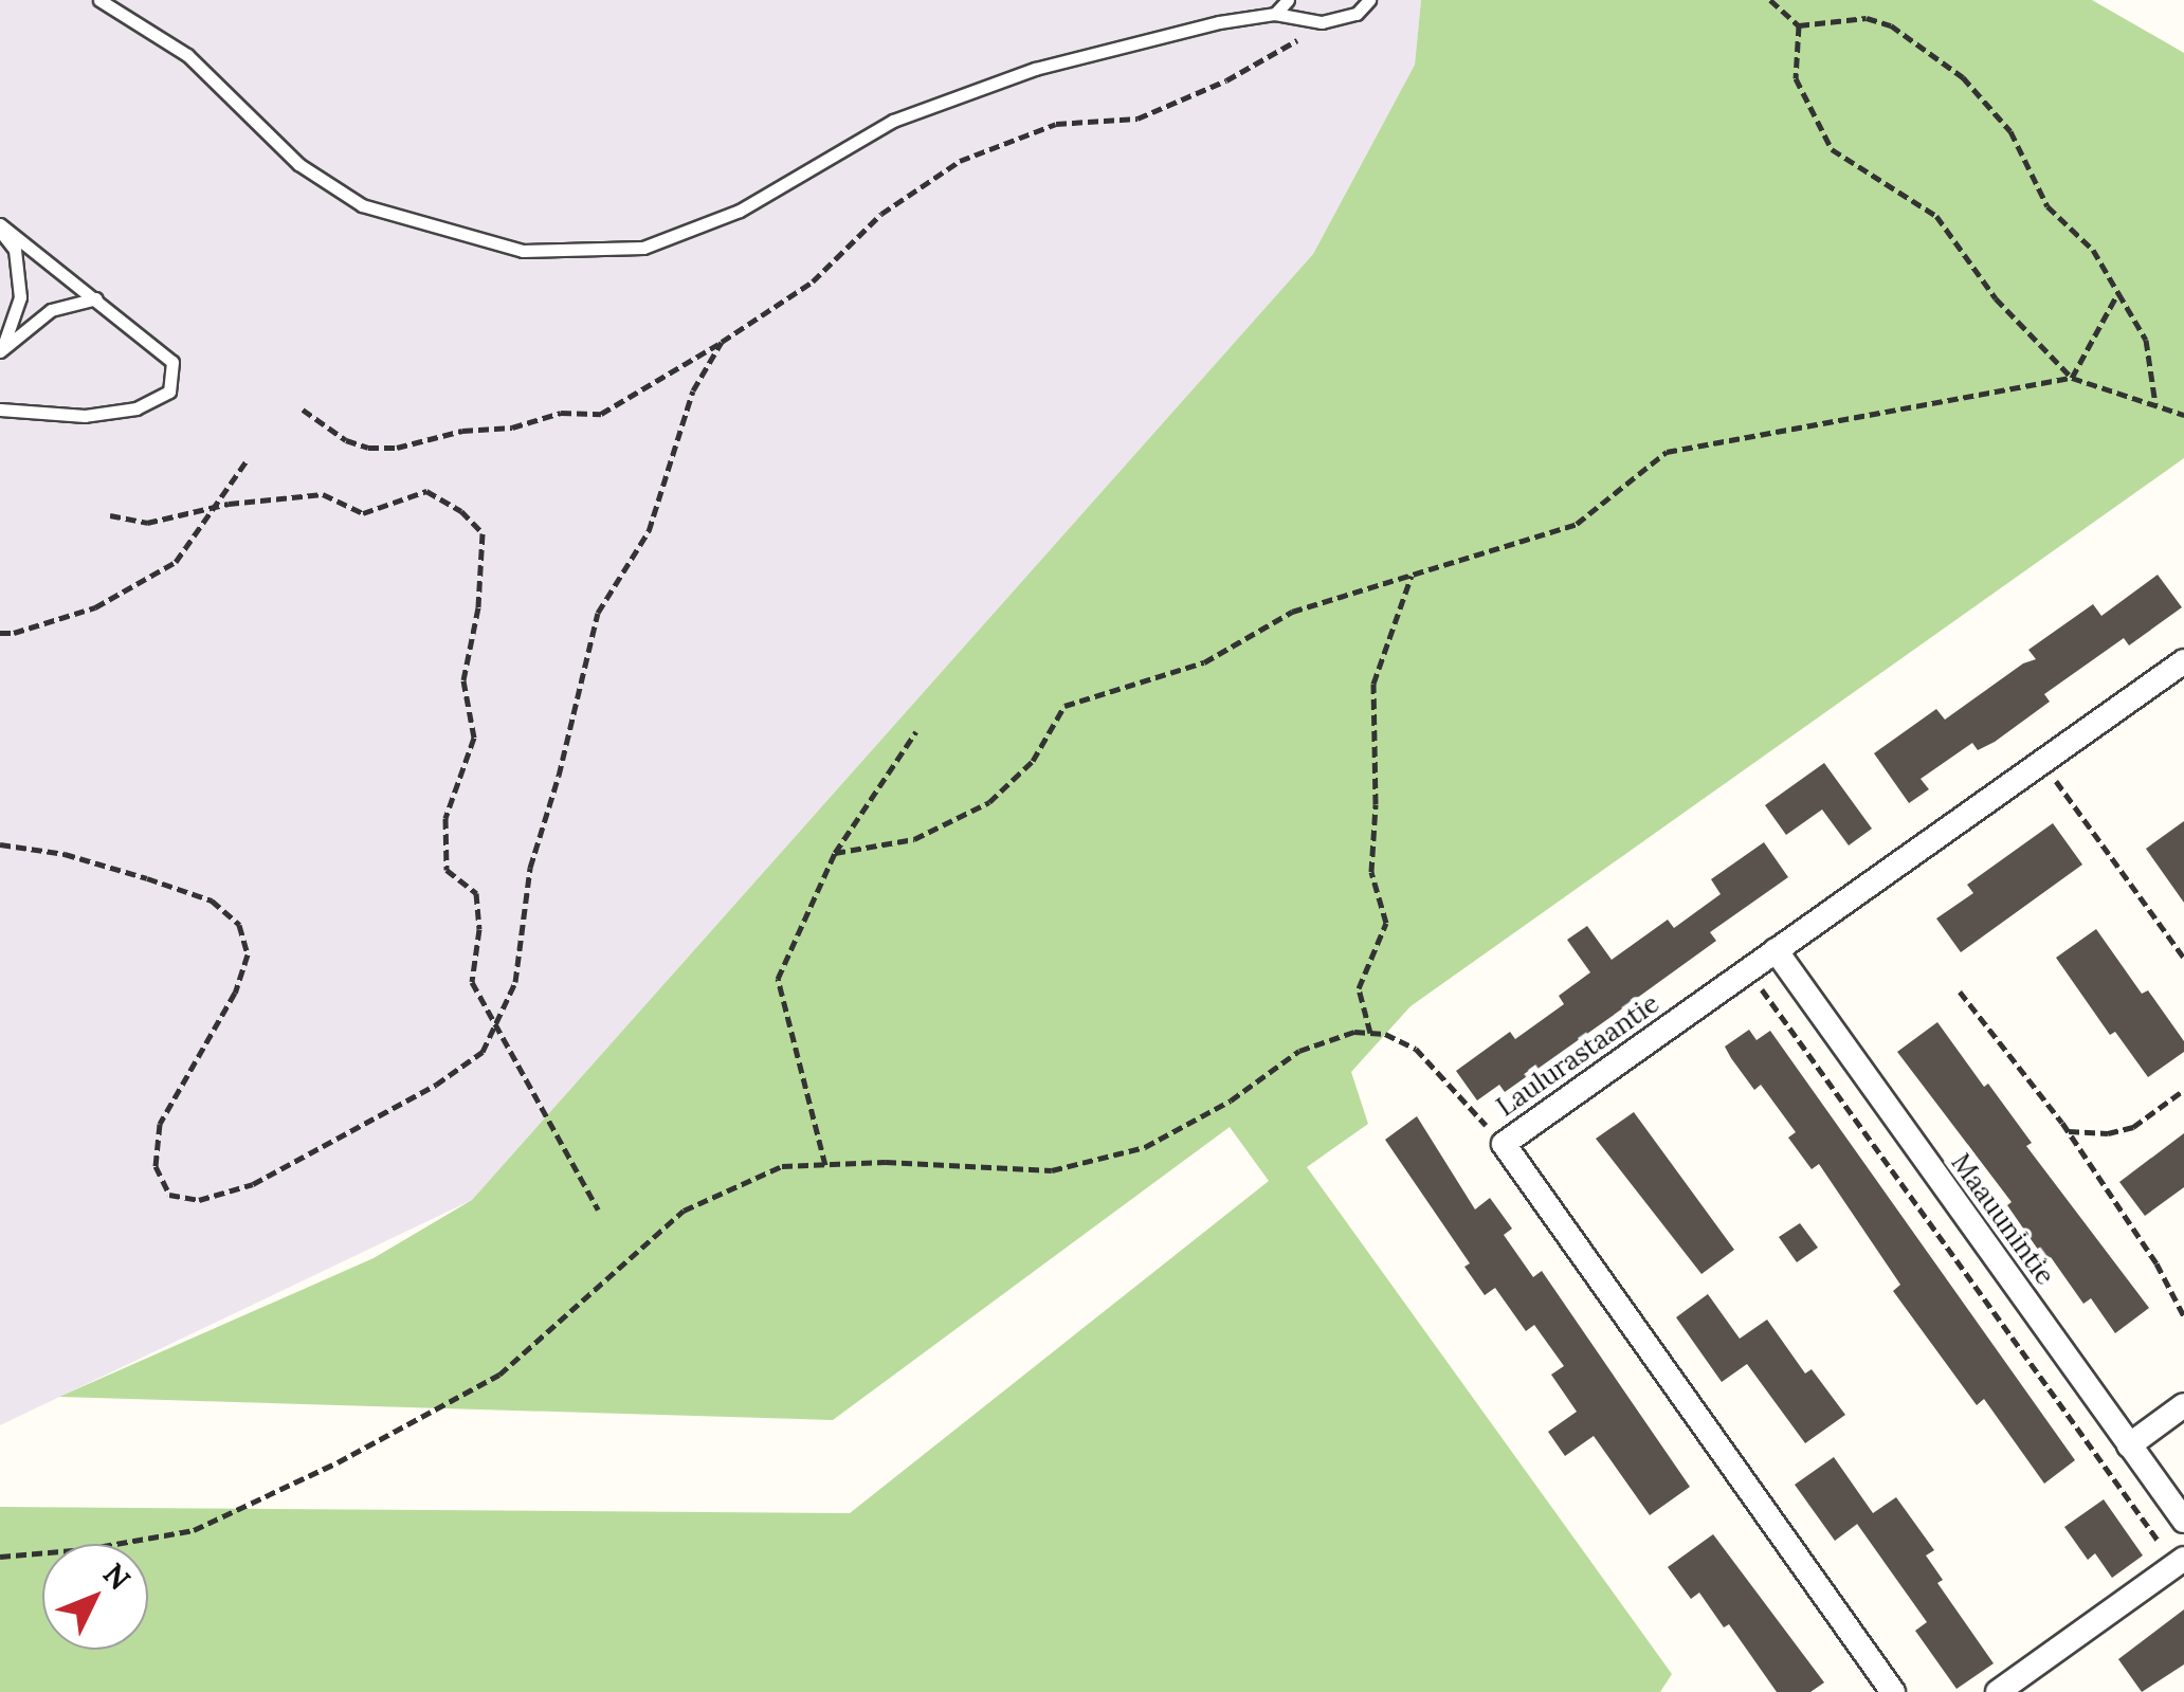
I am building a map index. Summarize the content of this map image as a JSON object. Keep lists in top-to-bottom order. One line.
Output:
{"streets":{"street":["Laulurastaantie","Maauunintie"]},"crossings":[["Laulurastaantie","Maauunintie"]],"north":"top right"}
